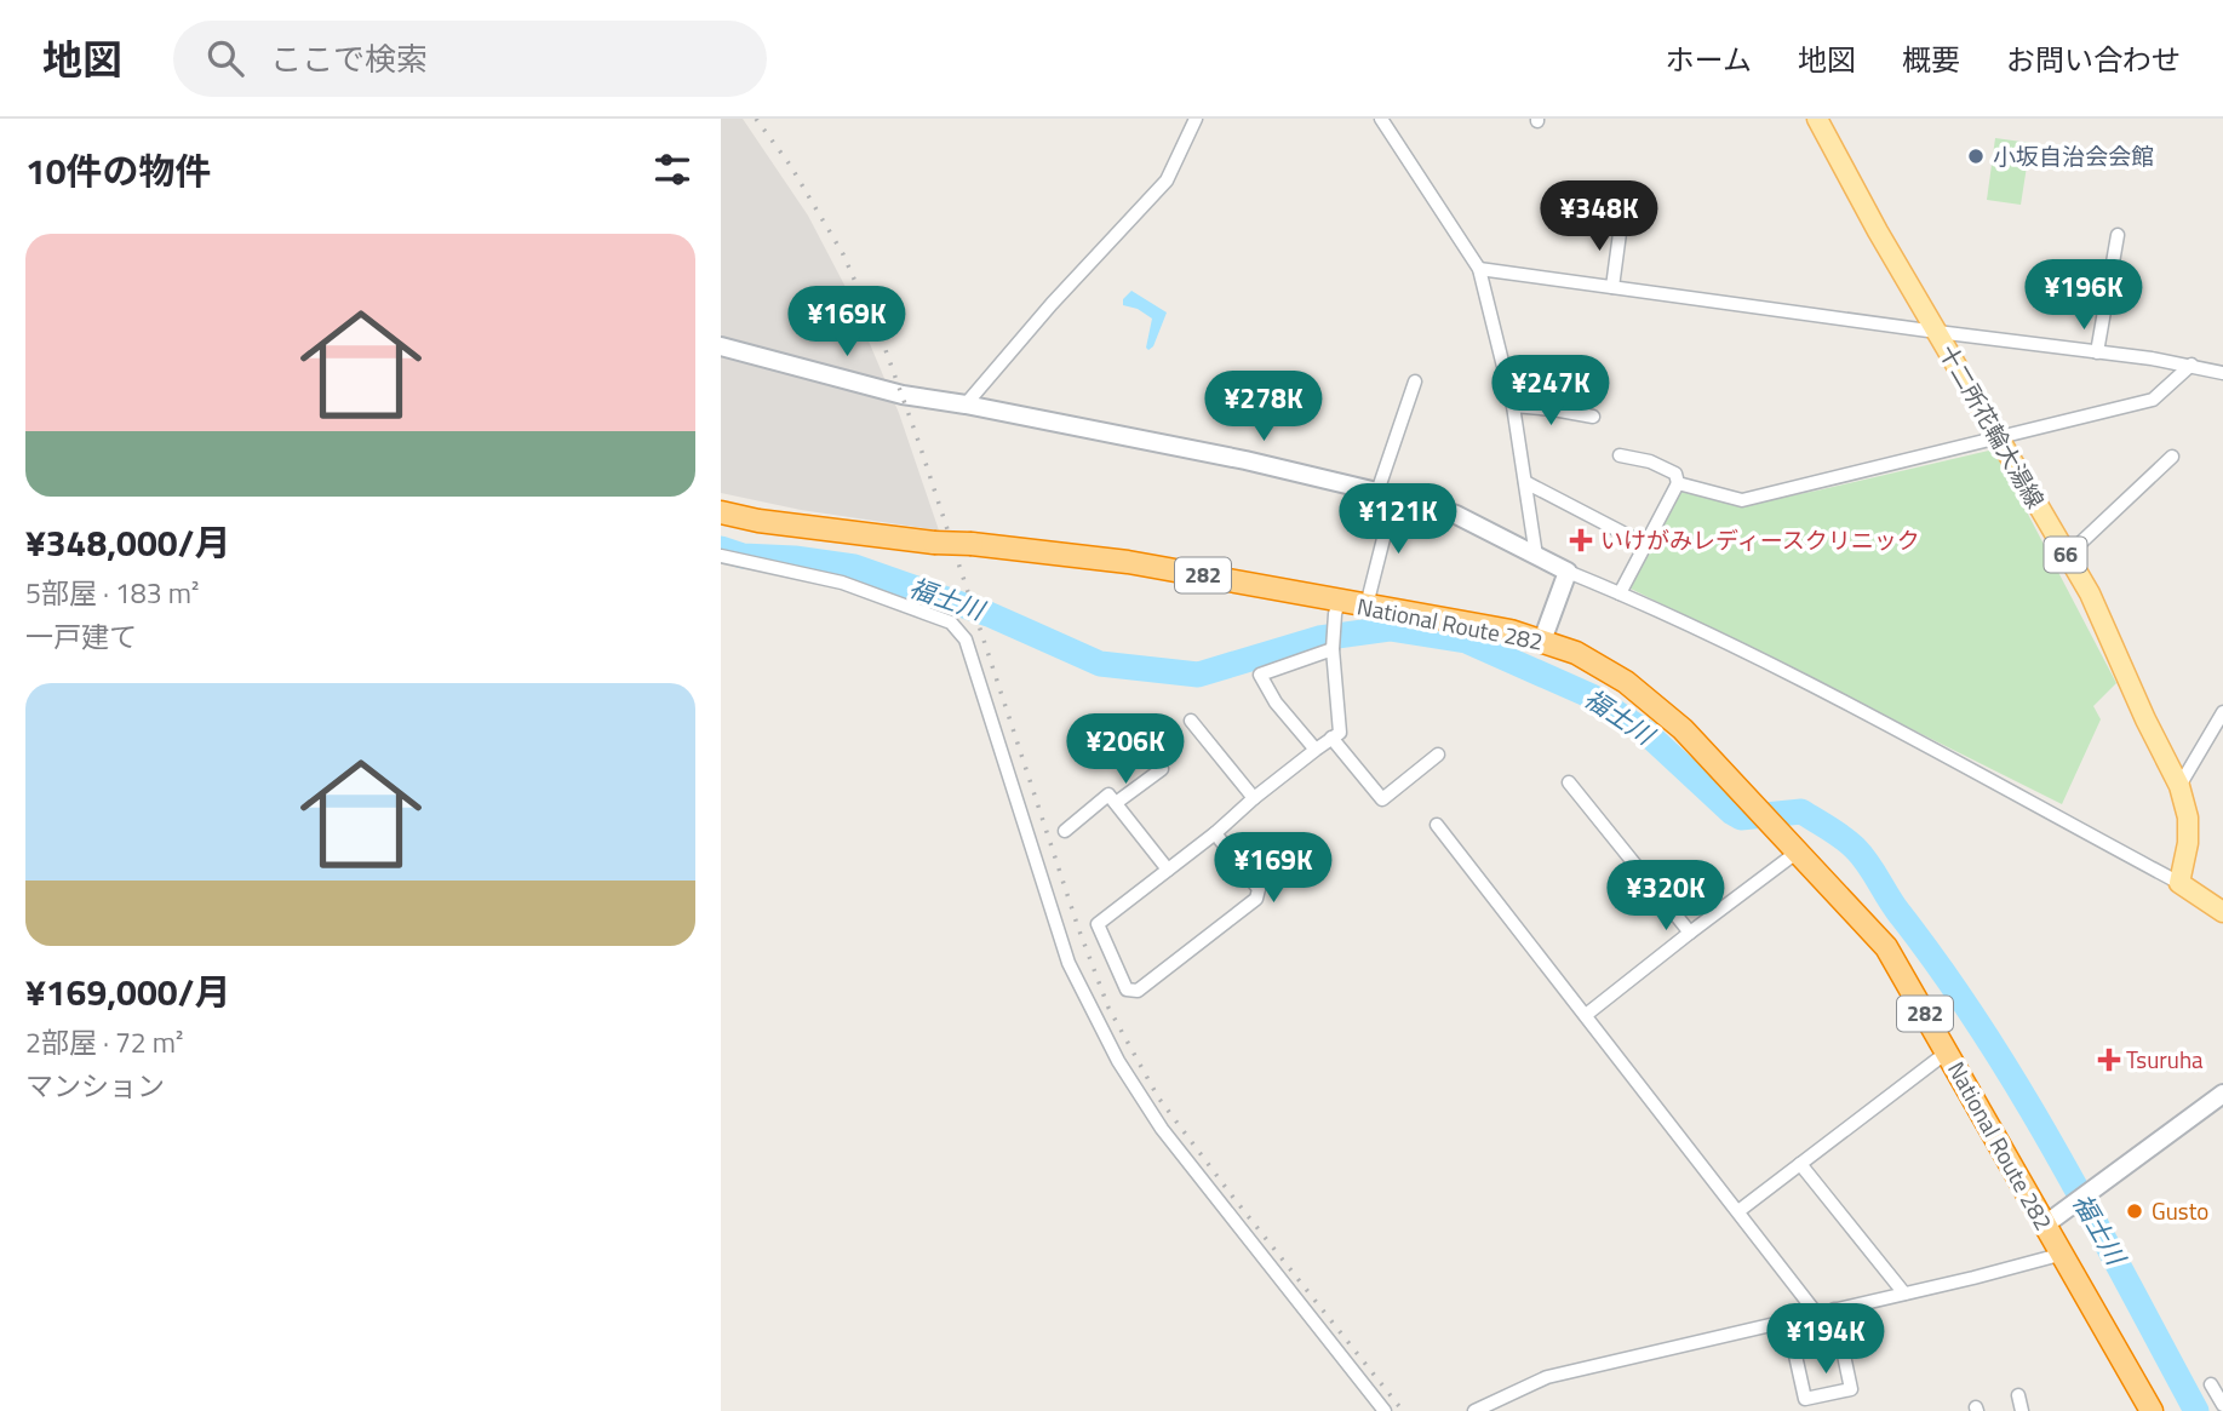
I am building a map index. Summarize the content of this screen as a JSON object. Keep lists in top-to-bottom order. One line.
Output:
{"streets":{"highway":["282","National Route 282"],"main road":["十二所花輪大湯線","66"]},"water":["福士川"],"places":{"other":["小坂自治会会館","Gusto"],"health":["いけがみレディースクリニック","Tsuruha"]},"page":{"header":"地図","search":"ここで検索","nav":["ホーム","地図","概要","お問い合わせ"],"heading":"10件の物件","price":["¥348K","¥196K","¥169K","¥247K","¥278K","¥121K","¥206K","¥169K","¥320K","¥194K"],"list":[{"name":"¥348,000/月","note":"5部屋 · 183 m² · 一戸建て"},{"name":"¥169,000/月","note":"2部屋 · 72 m² · マンション"}]}}
